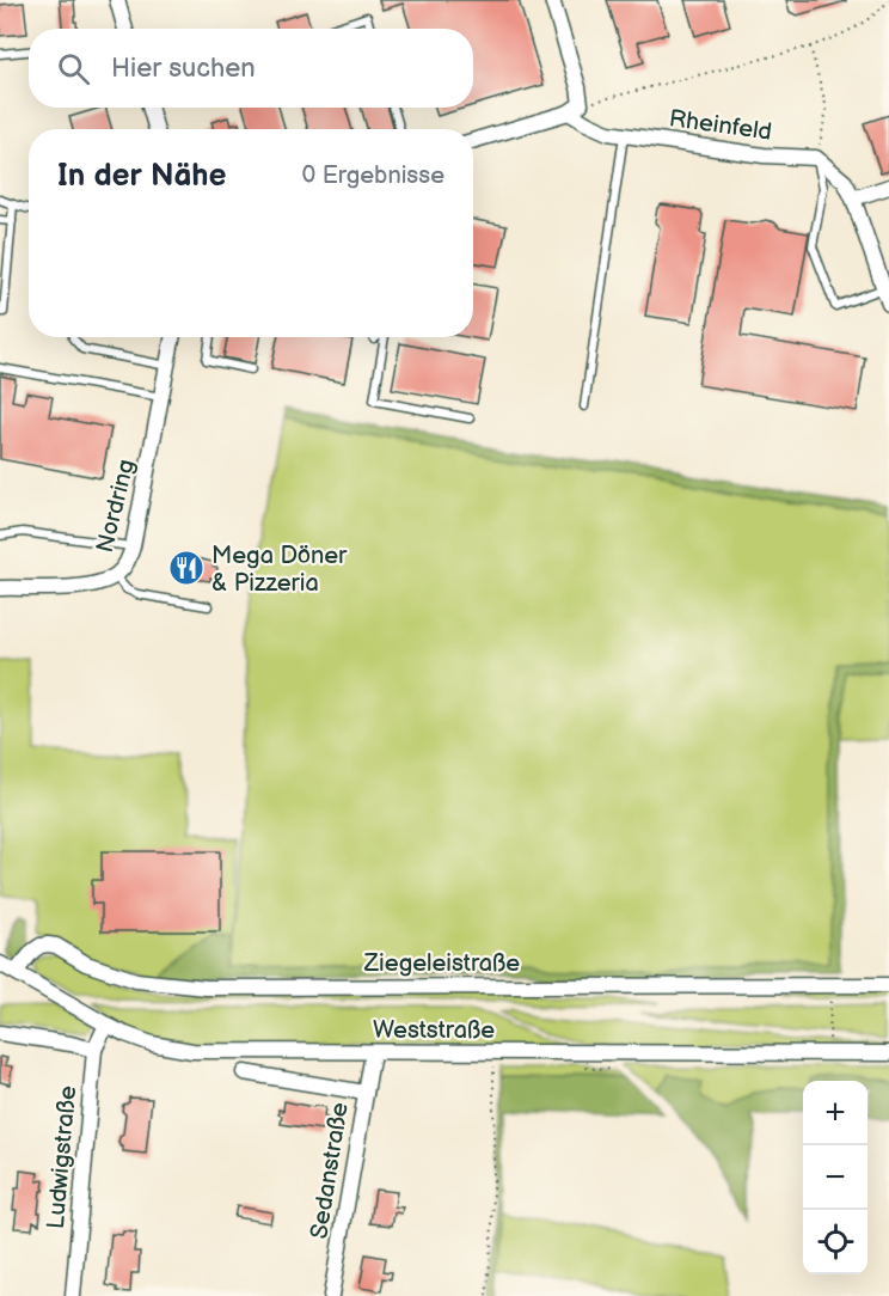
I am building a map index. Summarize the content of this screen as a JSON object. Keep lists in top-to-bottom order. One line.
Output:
{"streets":{"street":["Rheinfeld","Nordring","Ziegeleistraße","Weststraße","Ludwigstraße","Sedanstraße"]},"crossings":[["Ziegeleistraße","Weststraße"],["Weststraße","Ludwigstraße"],["Weststraße","Sedanstraße"]],"places":{"restaurant":["Mega Döner & Pizzeria"]},"page":{"search":"Hier suchen","heading":["In der Nähe","0 Ergebnisse"],"map_buttons":["+","−"]}}
